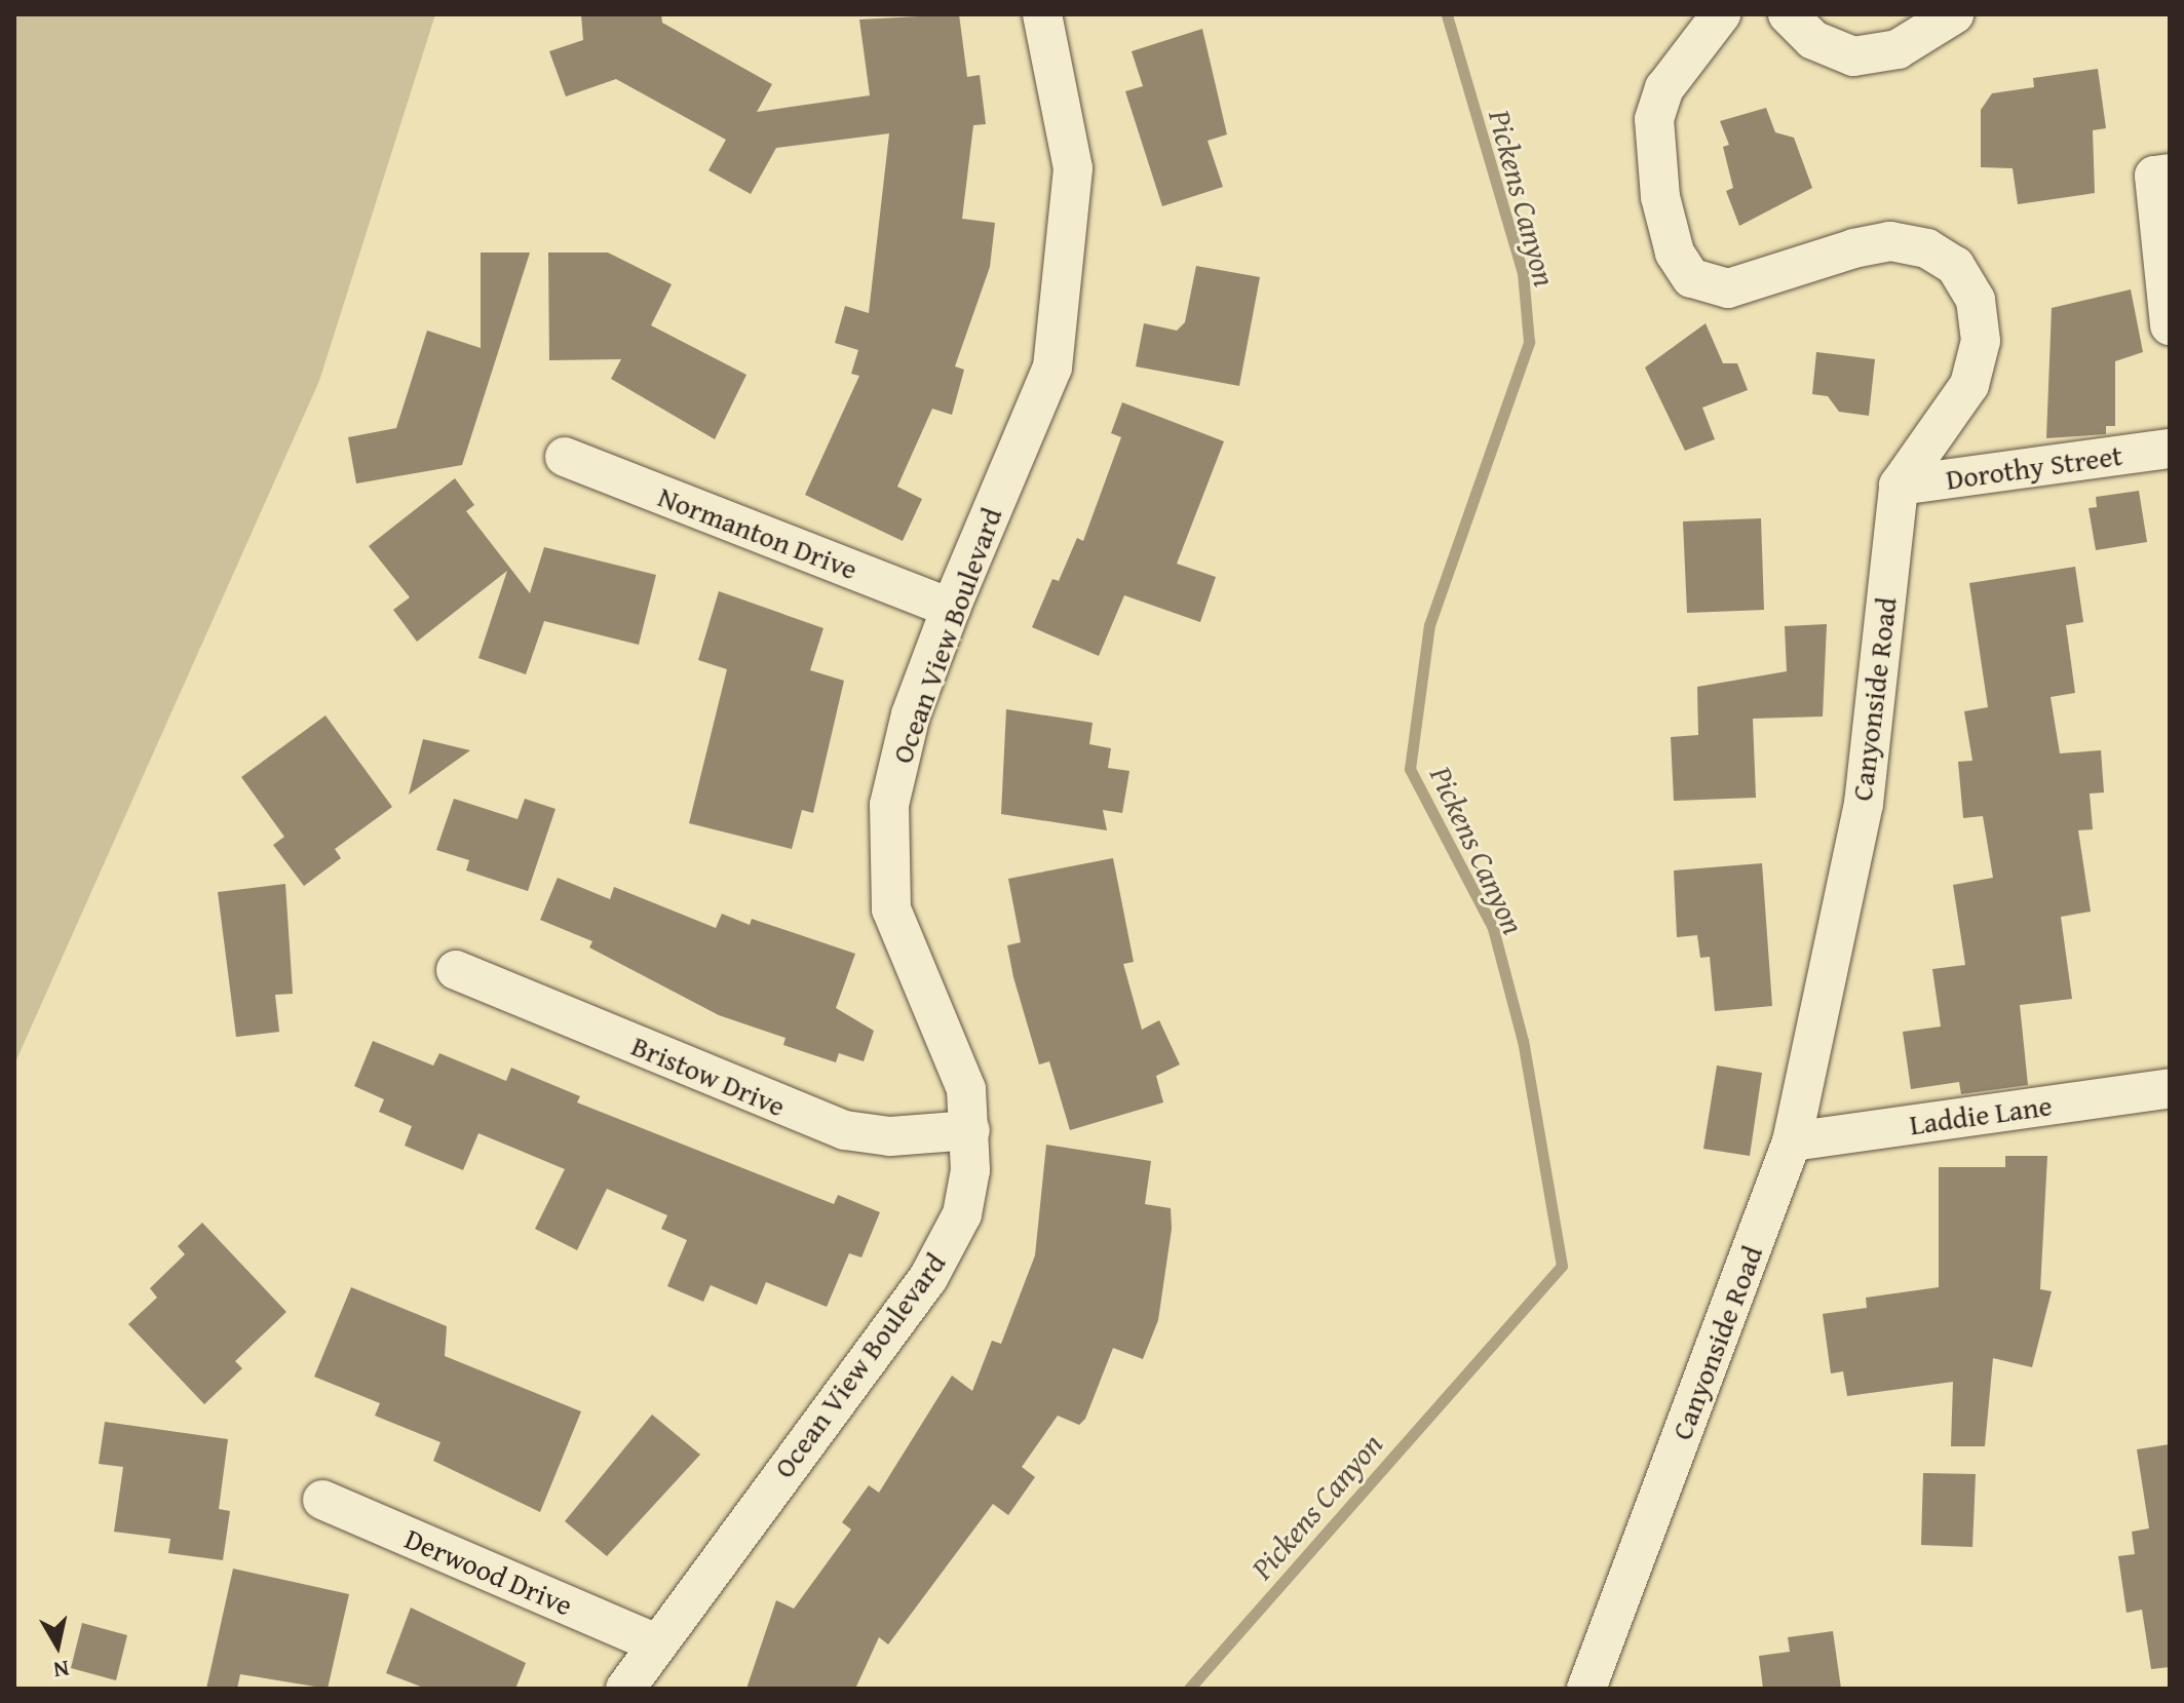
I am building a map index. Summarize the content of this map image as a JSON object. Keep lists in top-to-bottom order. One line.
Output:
{"streets":{"street":["Dorothy Street","Normanton Drive","Ocean View Boulevard","Canyonside Road","Bristow Drive","Laddie Lane","Derwood Drive"]},"crossings":[["Dorothy Street","Canyonside Road"],["Normanton Drive","Ocean View Boulevard"],["Ocean View Boulevard","Bristow Drive"],["Ocean View Boulevard","Derwood Drive"],["Canyonside Road","Laddie Lane"]],"water":["Pickens Canyon"],"north":"bottom"}
